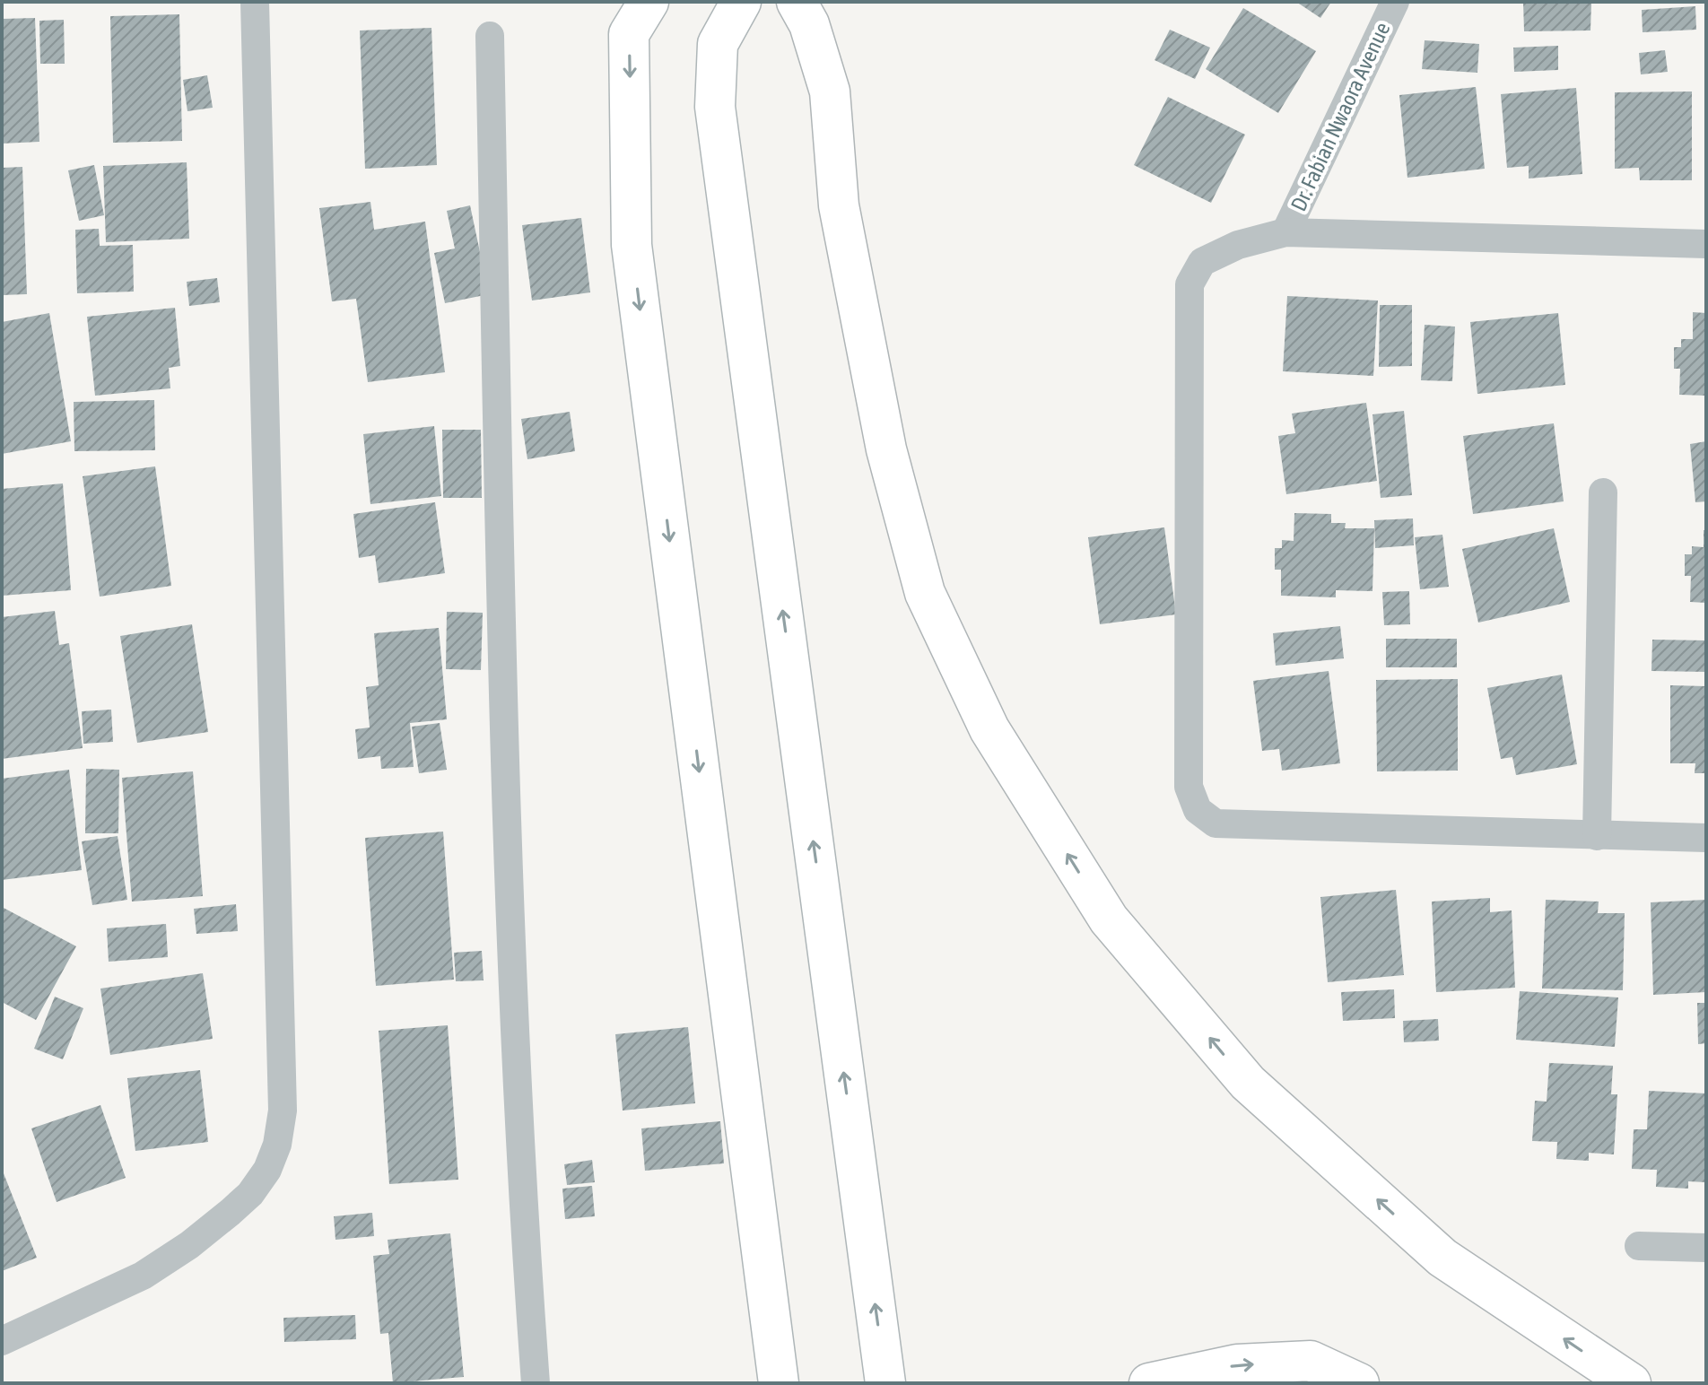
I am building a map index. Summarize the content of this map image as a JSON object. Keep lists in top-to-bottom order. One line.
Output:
{"streets":{"street":["Dr. Fabian Nwaora Avenue"]}}
